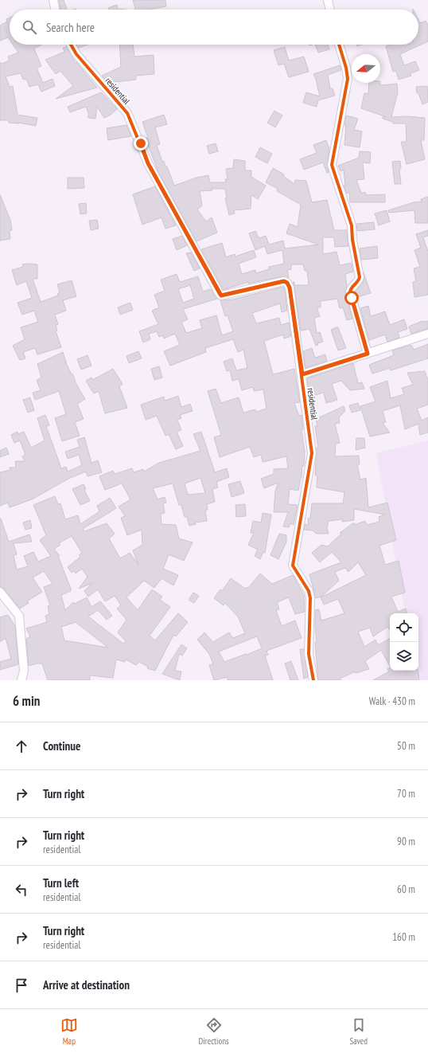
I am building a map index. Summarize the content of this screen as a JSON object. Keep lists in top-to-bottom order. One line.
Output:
{"streets":{"street":["residential"]},"north":"left","page":{"search":"Search here","heading":["6 min","Walk · 430 m"],"list":[["Continue","50 m"],["Turn right","70 m"],["Turn right","residential","90 m"],["Turn left","residential","60 m"],["Turn right","residential","160 m"],"Arrive at destination"],"nav":["Map","Directions","Saved"]}}
